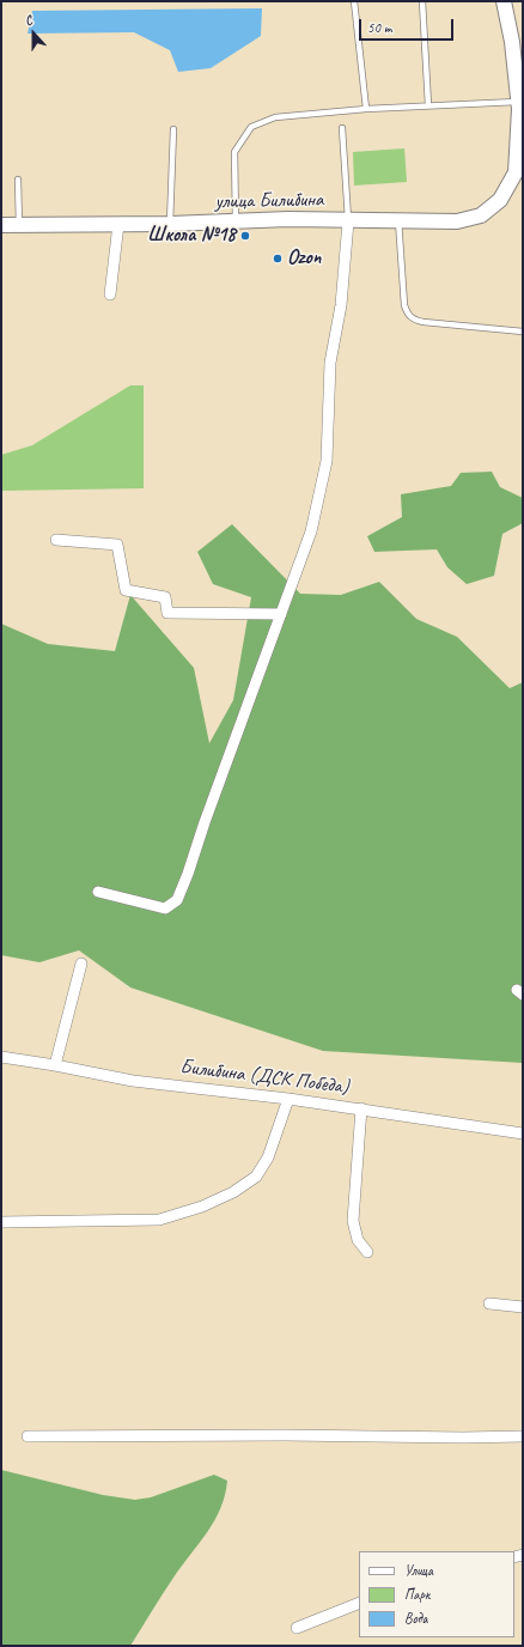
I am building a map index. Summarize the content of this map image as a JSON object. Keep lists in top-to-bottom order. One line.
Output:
{"streets":{"main road":["улица Билибина"],"street":["Билибина (ДСК Победа)"]},"places":["Школа №18","Ozon"],"legend":["Улица","Парк","Вода"],"scale_bar":"50 m","north":"top"}
